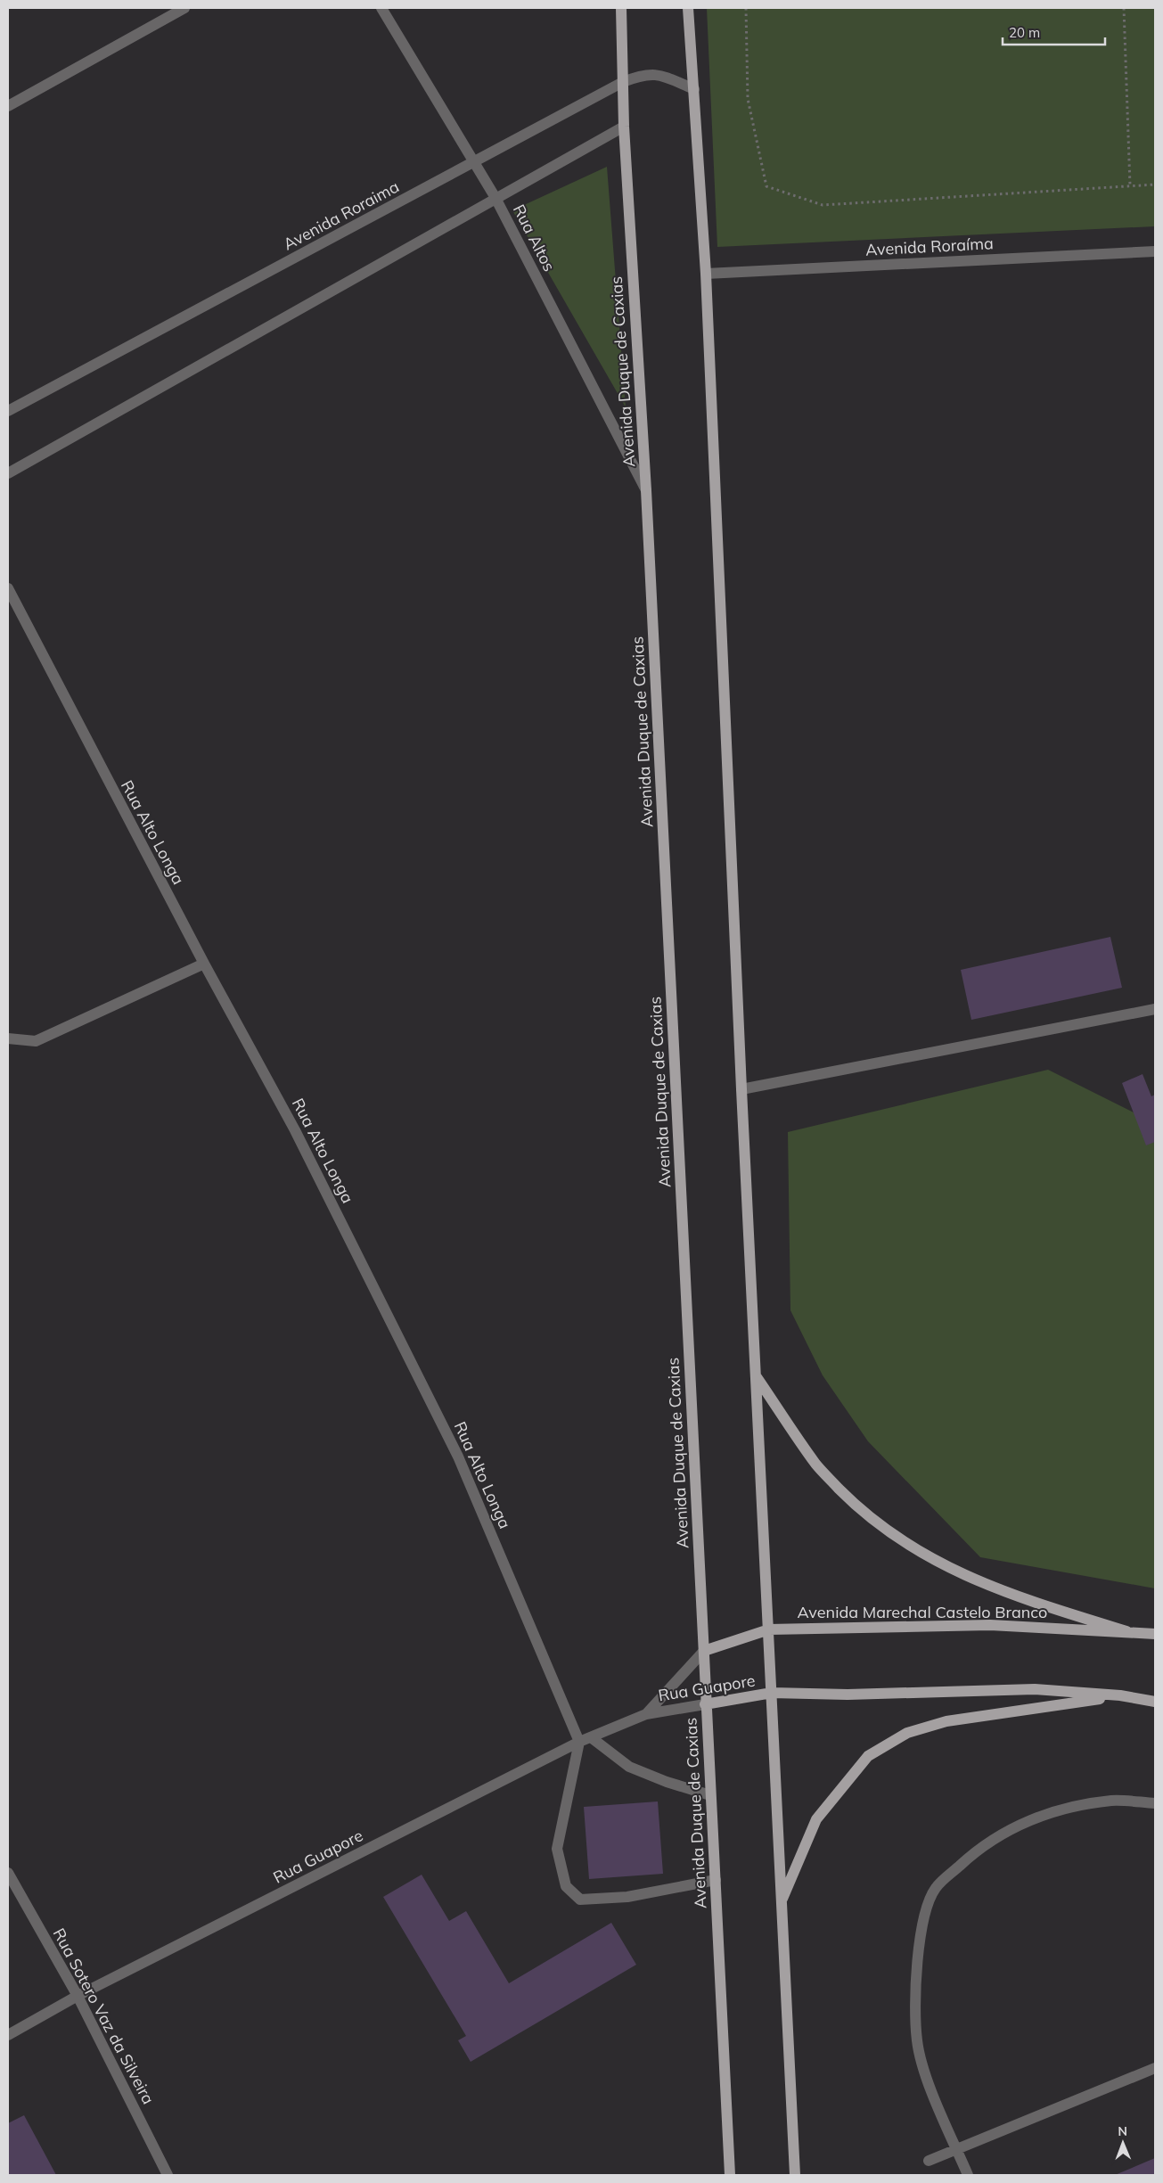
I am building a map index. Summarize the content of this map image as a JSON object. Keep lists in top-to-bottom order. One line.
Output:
{"streets":{"main road":["Avenida Duque de Caxias","Avenida Marechal Castelo Branco","Rua Guapore"],"street":["Avenida Roraima","Rua Altos","Avenida Roraíma","Rua Alto Longa","Rua Sotero Vaz da Silveira"]},"crossings":[["Avenida Roraima","Rua Altos"],["Avenida Roraima","Avenida Duque de Caxias"],["Rua Altos","Avenida Duque de Caxias"],["Avenida Duque de Caxias","Avenida Marechal Castelo Branco"],["Avenida Duque de Caxias","Rua Guapore"],["Rua Alto Longa","Rua Guapore"],["Avenida Marechal Castelo Branco","Rua Guapore"],["Rua Guapore","Rua Sotero Vaz da Silveira"]],"scale_bar":"20 m","north":"top"}
